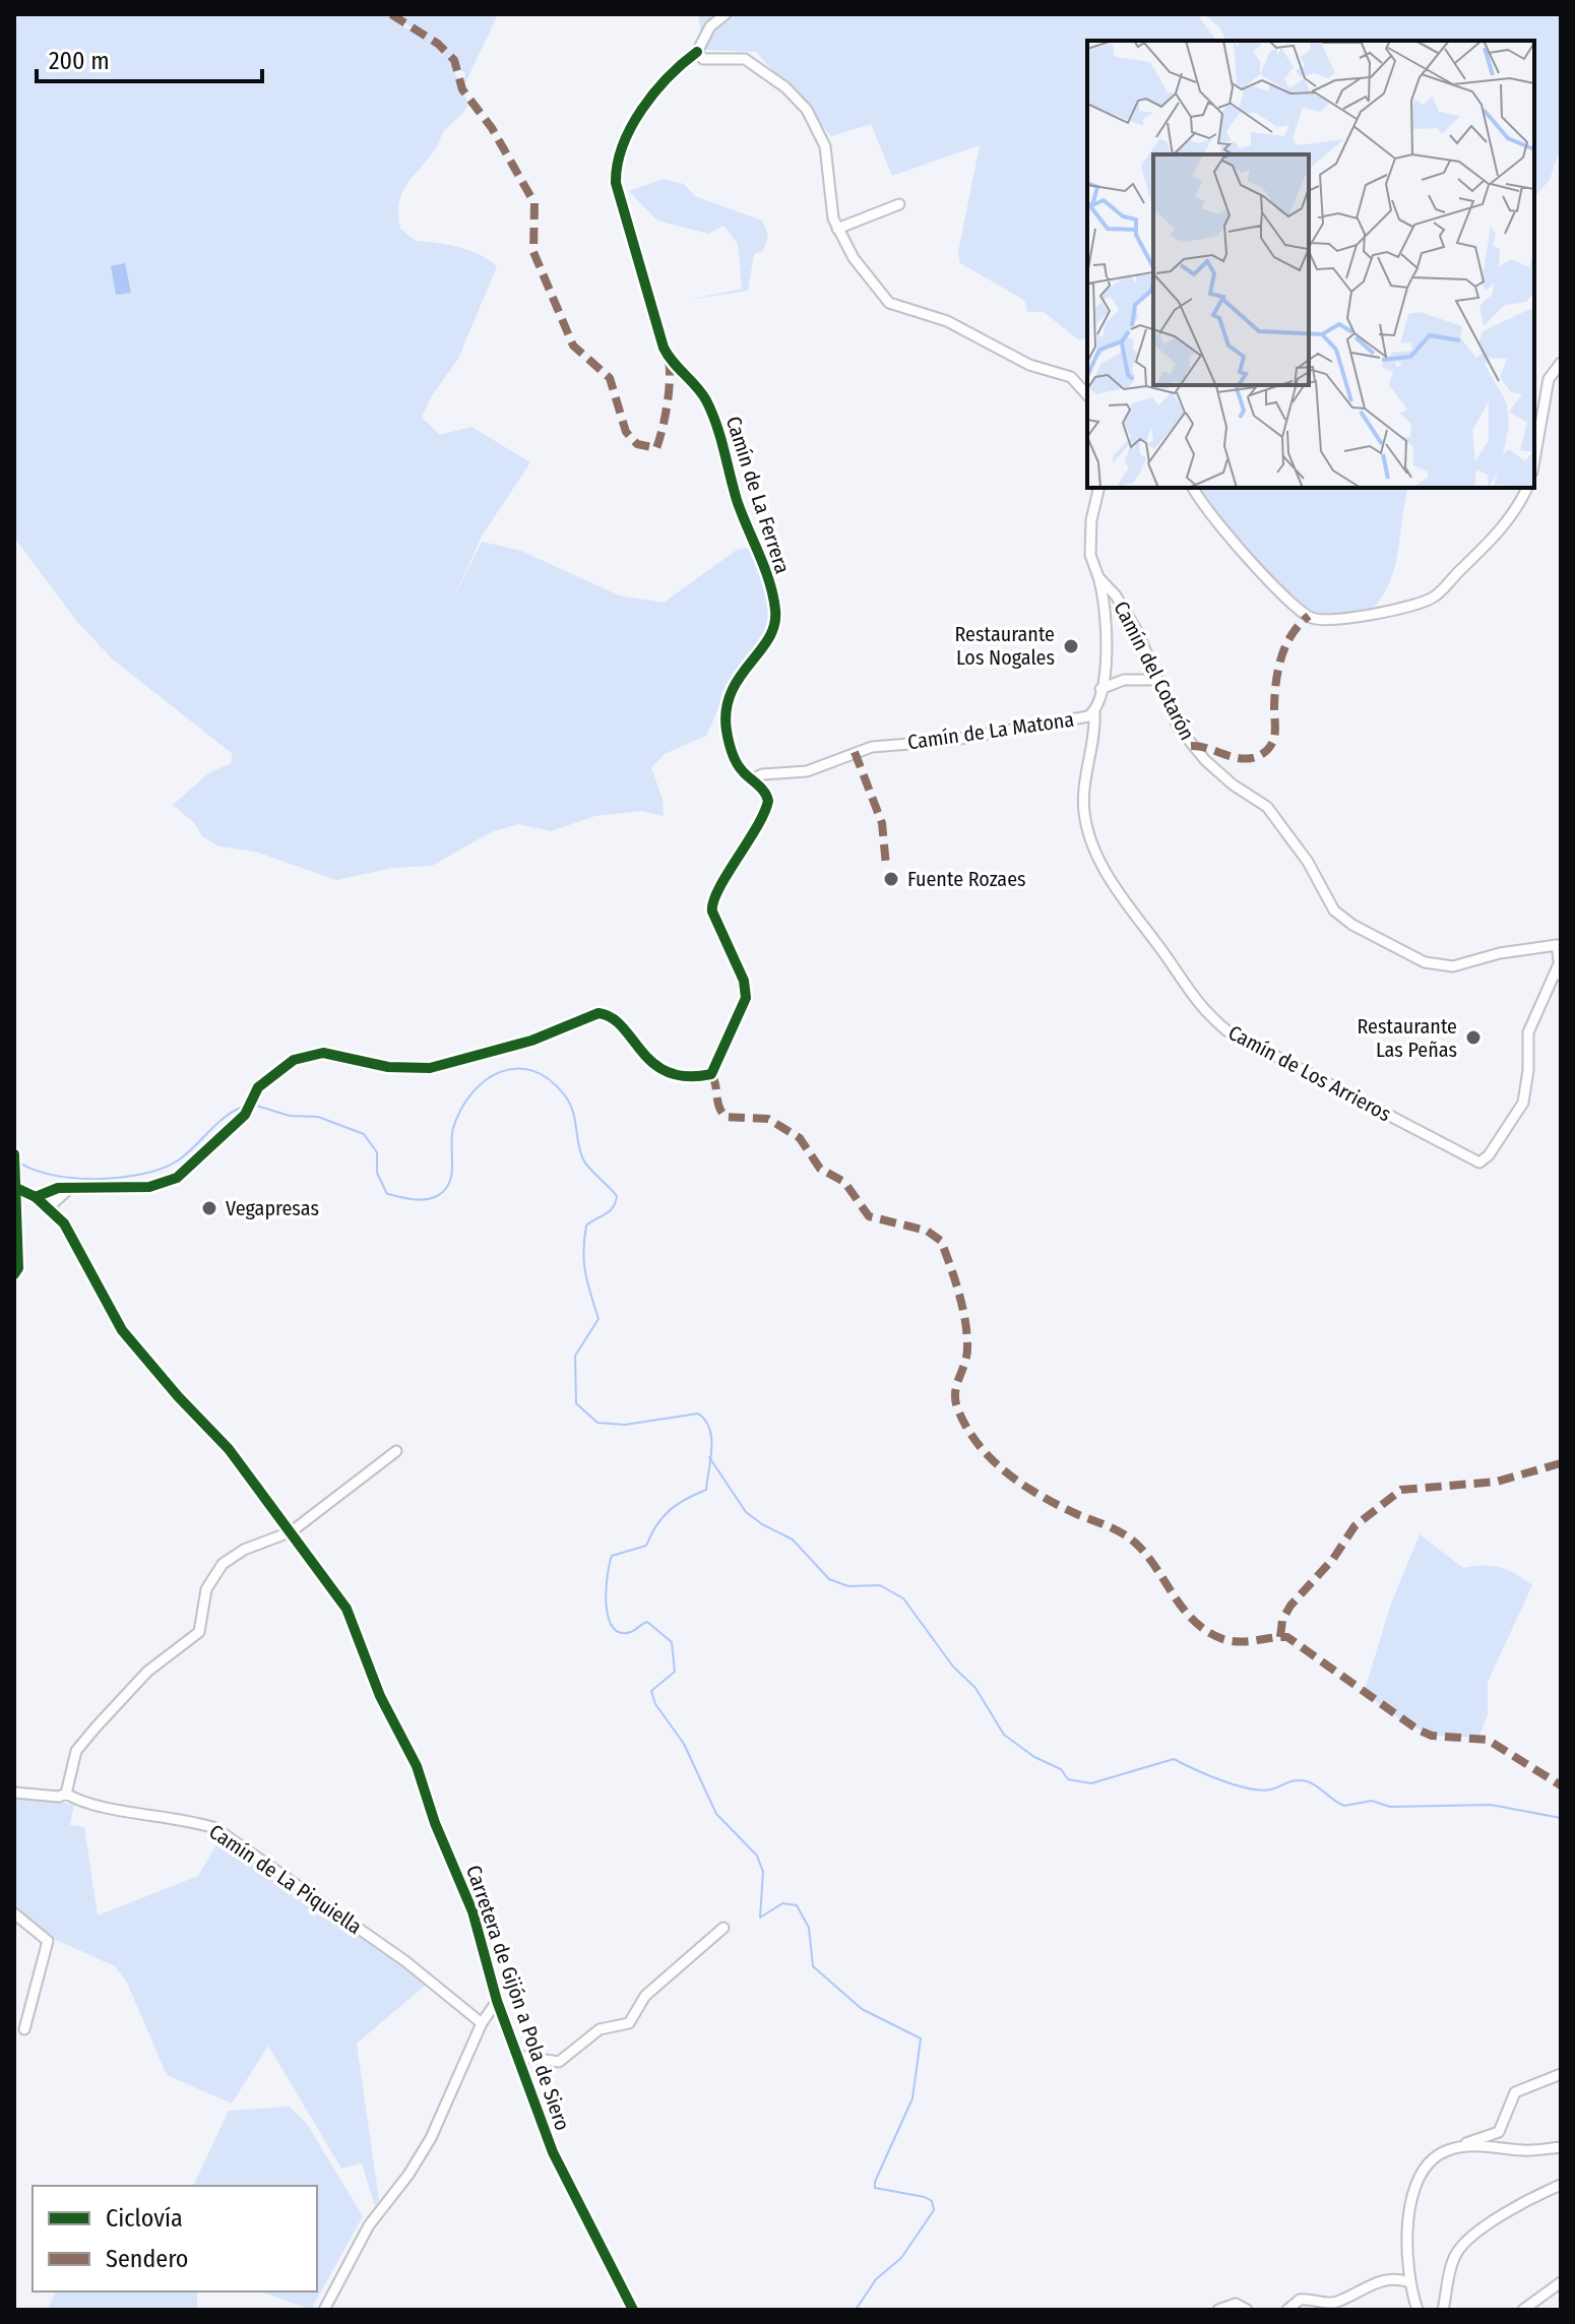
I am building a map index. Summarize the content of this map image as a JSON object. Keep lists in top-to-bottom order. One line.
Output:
{"streets":{"street":["Camín de La Ferrera","Camín del Cotarón","Camín de La Matona","Camín de Los Arrieros","Camín de La Piquiella","Carretera de Gijón a Pola de Siero"]},"crossings":[["Camín de La Ferrera","Camín de La Matona"],["Camín del Cotarón","Camín de La Matona"],["Camín de La Matona","Camín de Los Arrieros"]],"places":["Restaurante Los Nogales","Fuente Rozaes","Restaurante Las Peñas","Vegapresas"],"legend":["Ciclovía","Sendero"],"scale_bar":"200 m"}
